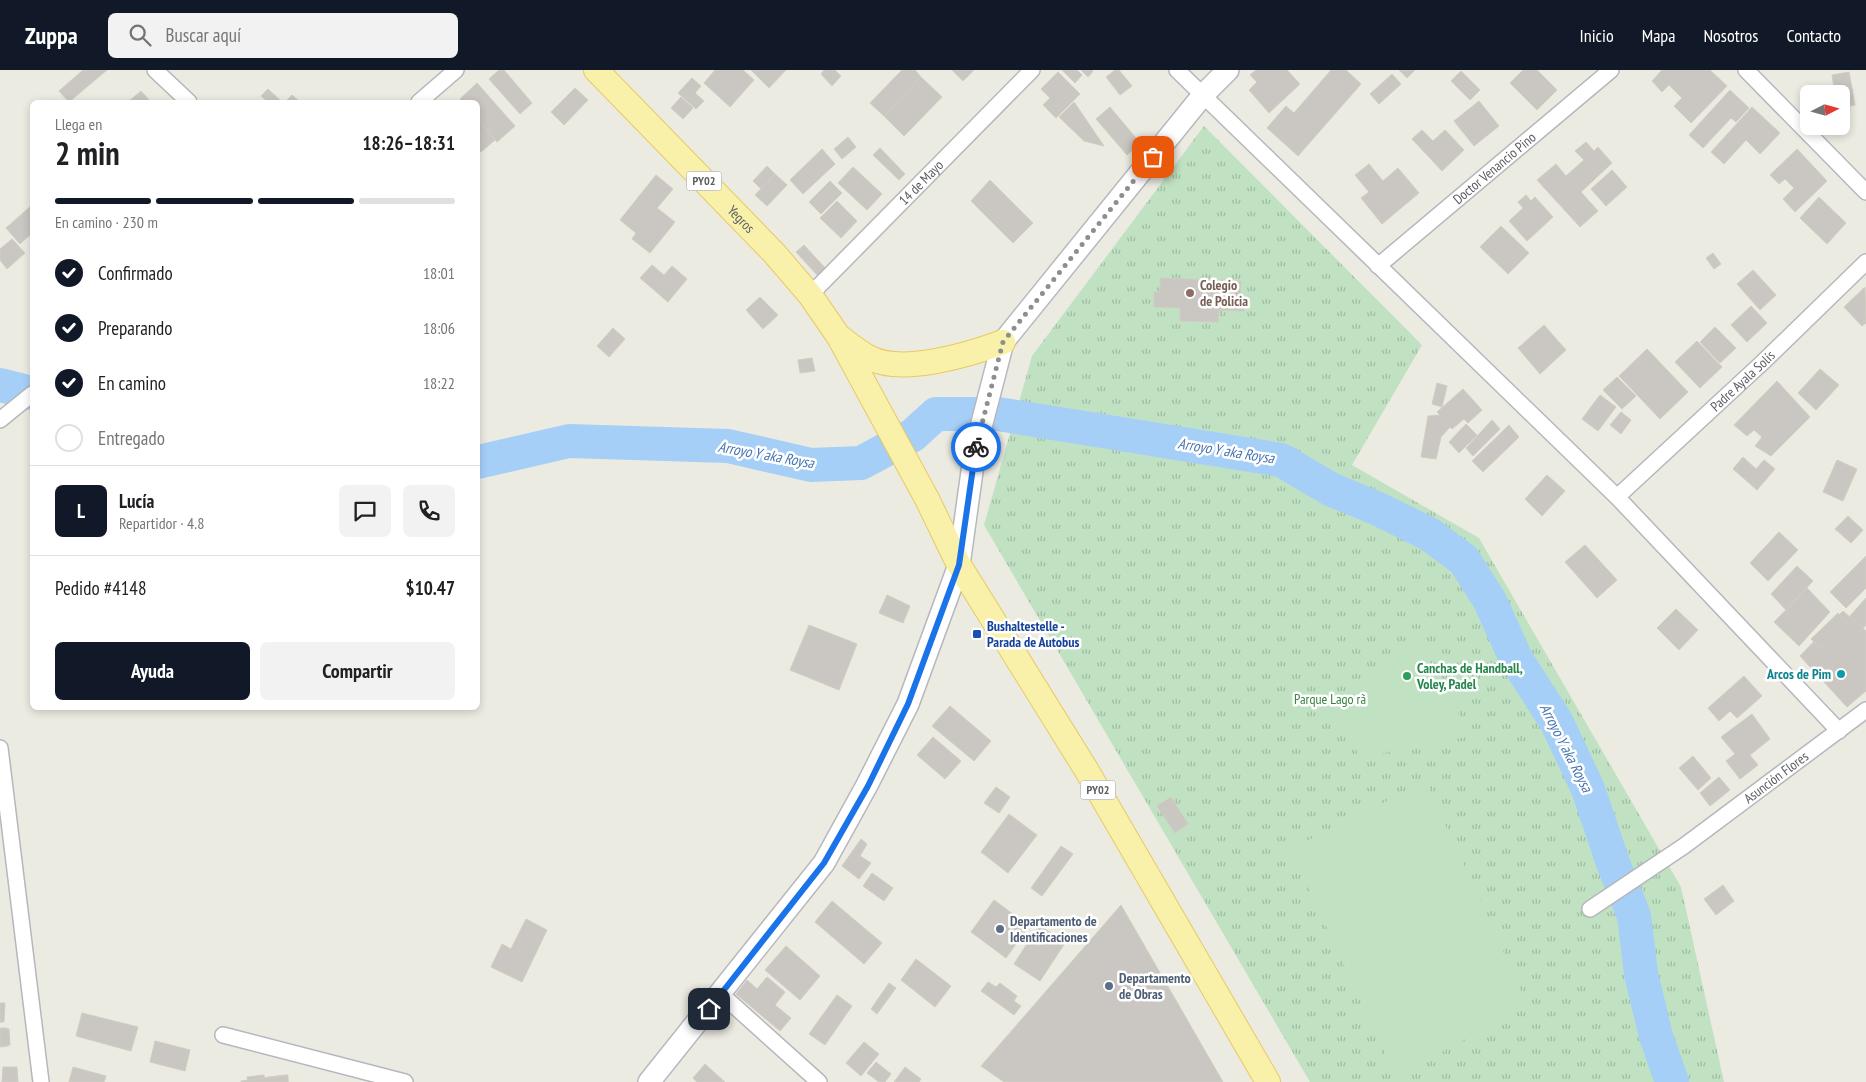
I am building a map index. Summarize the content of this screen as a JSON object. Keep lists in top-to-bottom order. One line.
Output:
{"streets":{"main road":["PY02","Yegros"],"street":["Doctor Venancio Pino","14 de Mayo","Padre Ayala Solís","Asunción Flores"]},"crossings":[["PY02","Yegros"],["14 de Mayo","Yegros"]],"water":["Arroyo Y aka Roysa"],"parks":["Parque Lago rã"],"places":{"other":["Colegio de Policia","Arcos de Pim","Canchas de Handball, Voley, Padel","Departamento de Identificaciones","Departamento de Obras"],"transit":["Bushaltestelle - Parada de Autobus"]},"north":"right","page":{"header":"Zuppa","search":"Buscar aquí","nav":["Inicio","Mapa","Nosotros","Contacto"],"heading":["2 min","Llega en","18:26–18:31"],"panel":["Lucía","Repartidor · 4.8","Pedido #4148","$10.47"],"bar":"En camino · 230 m","list":[["Confirmado","18:01"],["Preparando","18:06"],["En camino","18:22"],"Entregado"],"round":"L","buttons":["Ayuda","Compartir"]}}
